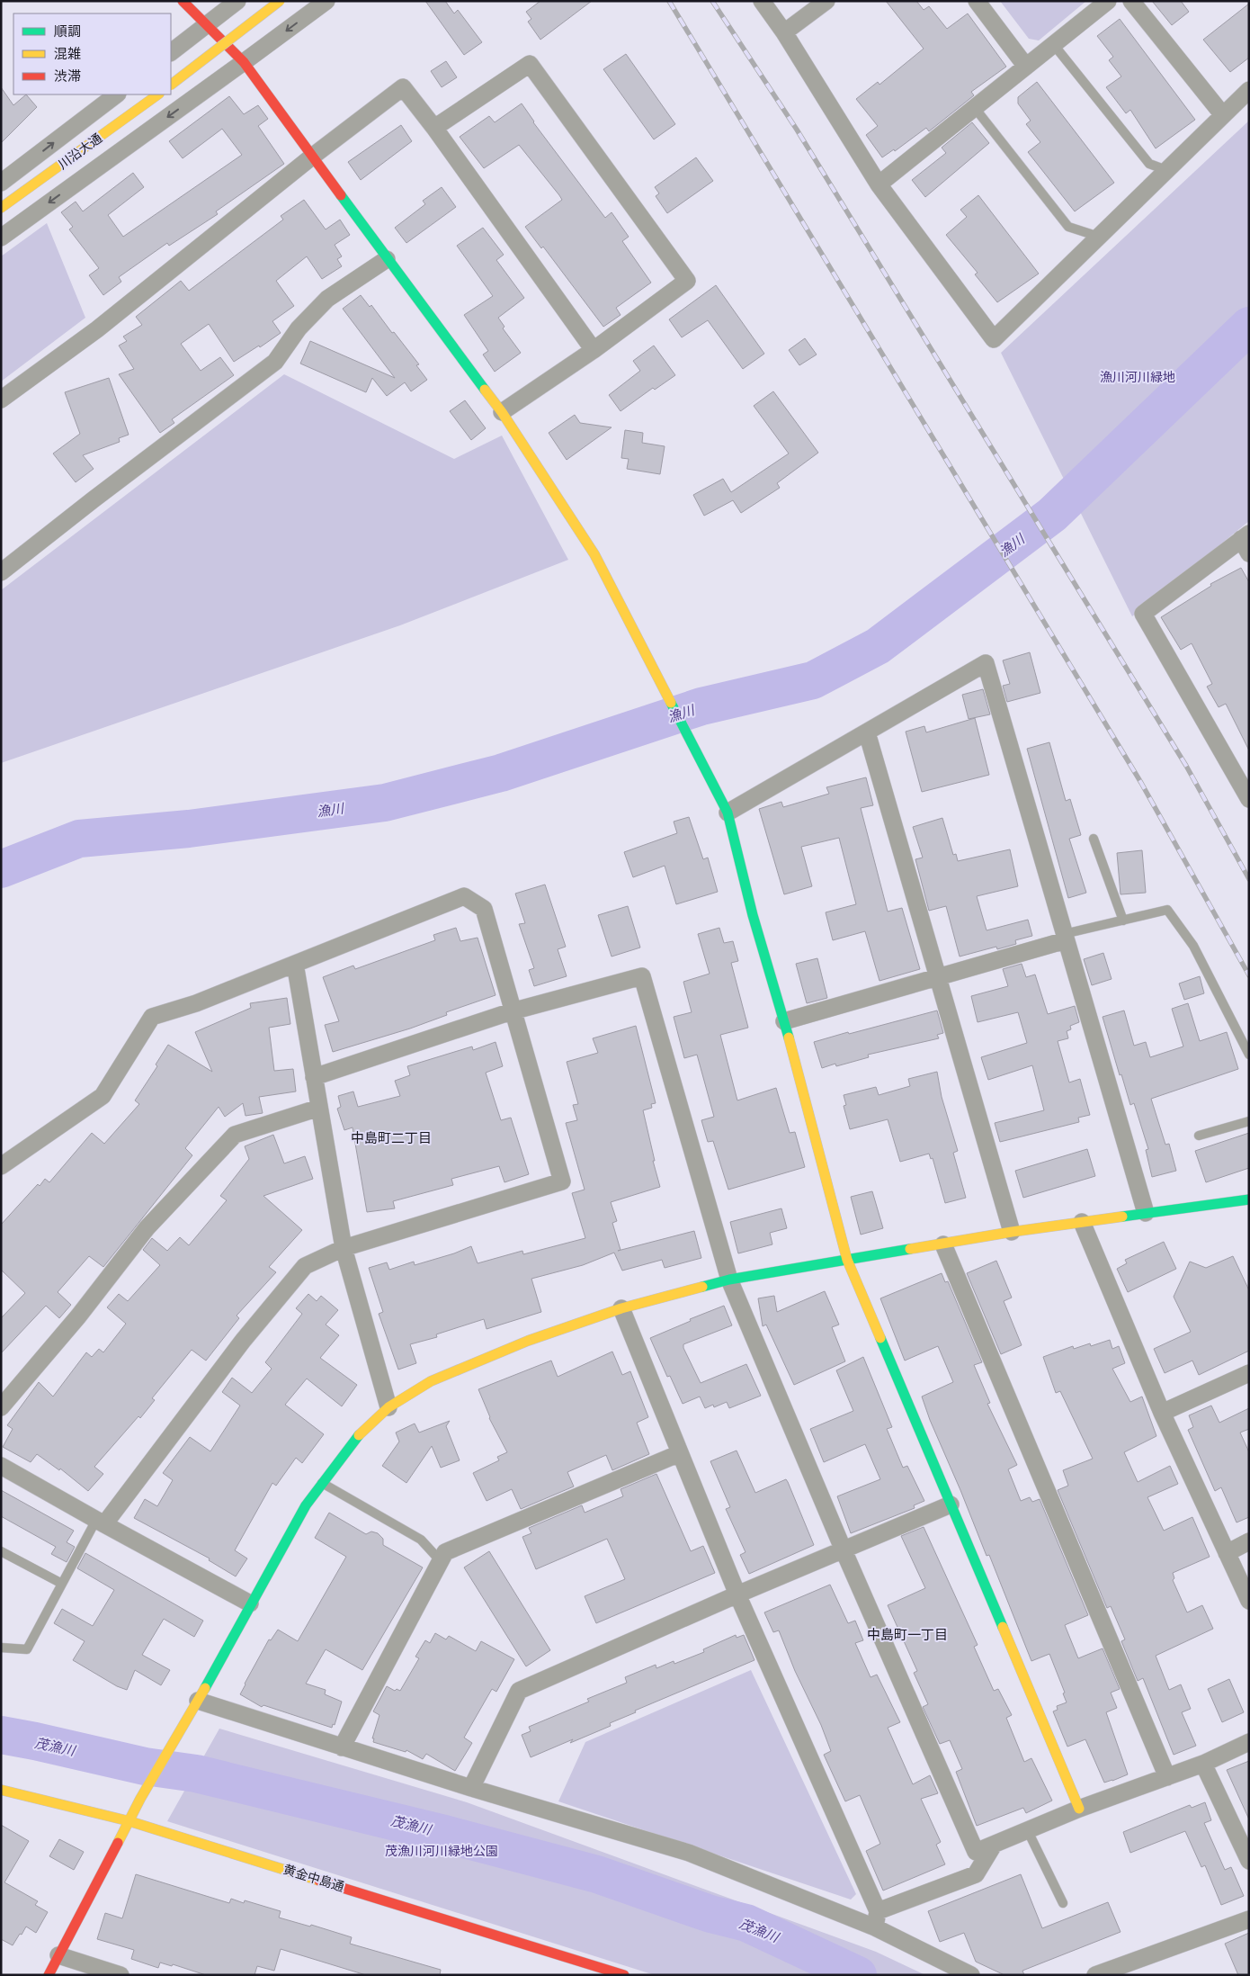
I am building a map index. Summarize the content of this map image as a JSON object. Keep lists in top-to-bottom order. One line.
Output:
{"streets":{"street":["川沿大通","黄金中島通"]},"districts":["中島町二丁目","中島町一丁目"],"water":["漁川","茂漁川"],"parks":["漁川河川緑地","茂漁川河川緑地公園"],"legend":["順調","混雑","渋滞"]}
